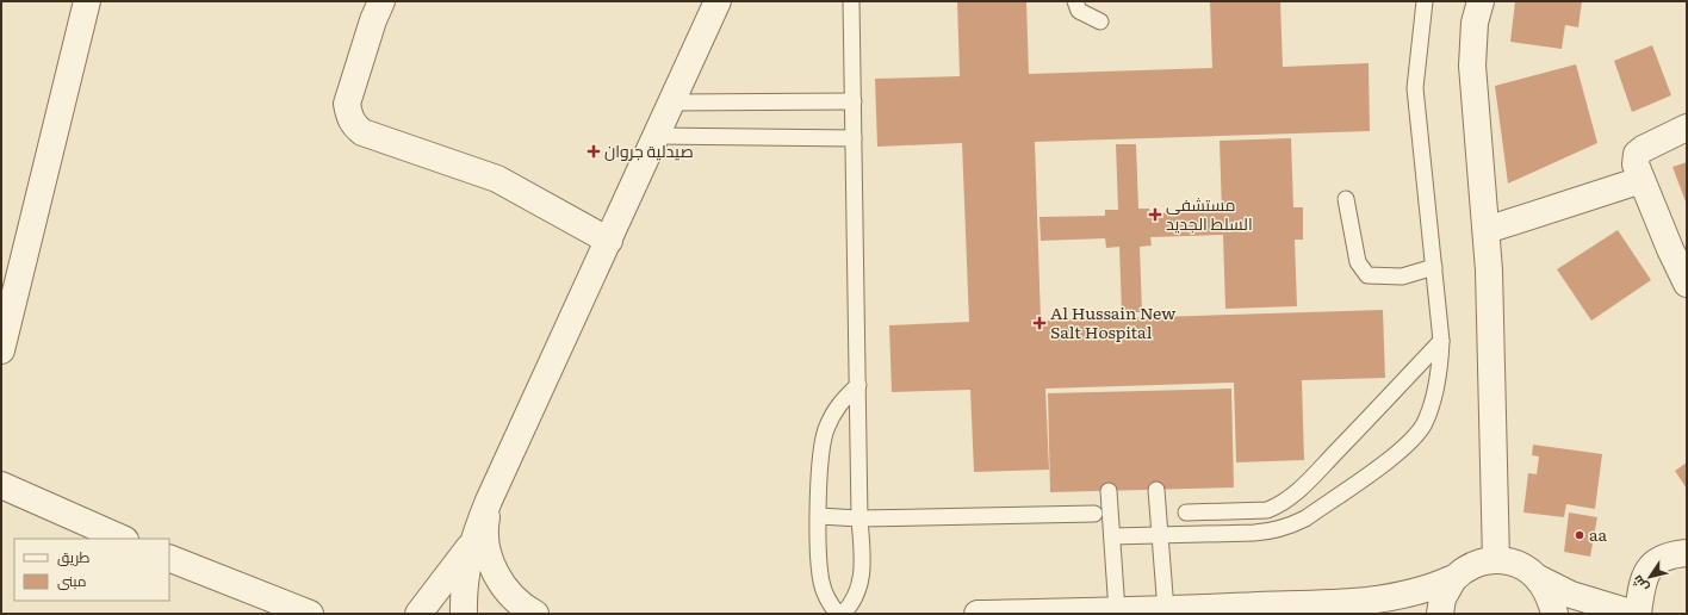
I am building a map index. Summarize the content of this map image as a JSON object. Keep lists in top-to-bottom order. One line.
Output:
{"places":{"health":["صيدلية جروان","مستشفى السلط الجديد","Al Hussain New Salt Hospital"],"other":["aa"]},"legend":["طريق","مبنى"],"north":"bottom left"}
